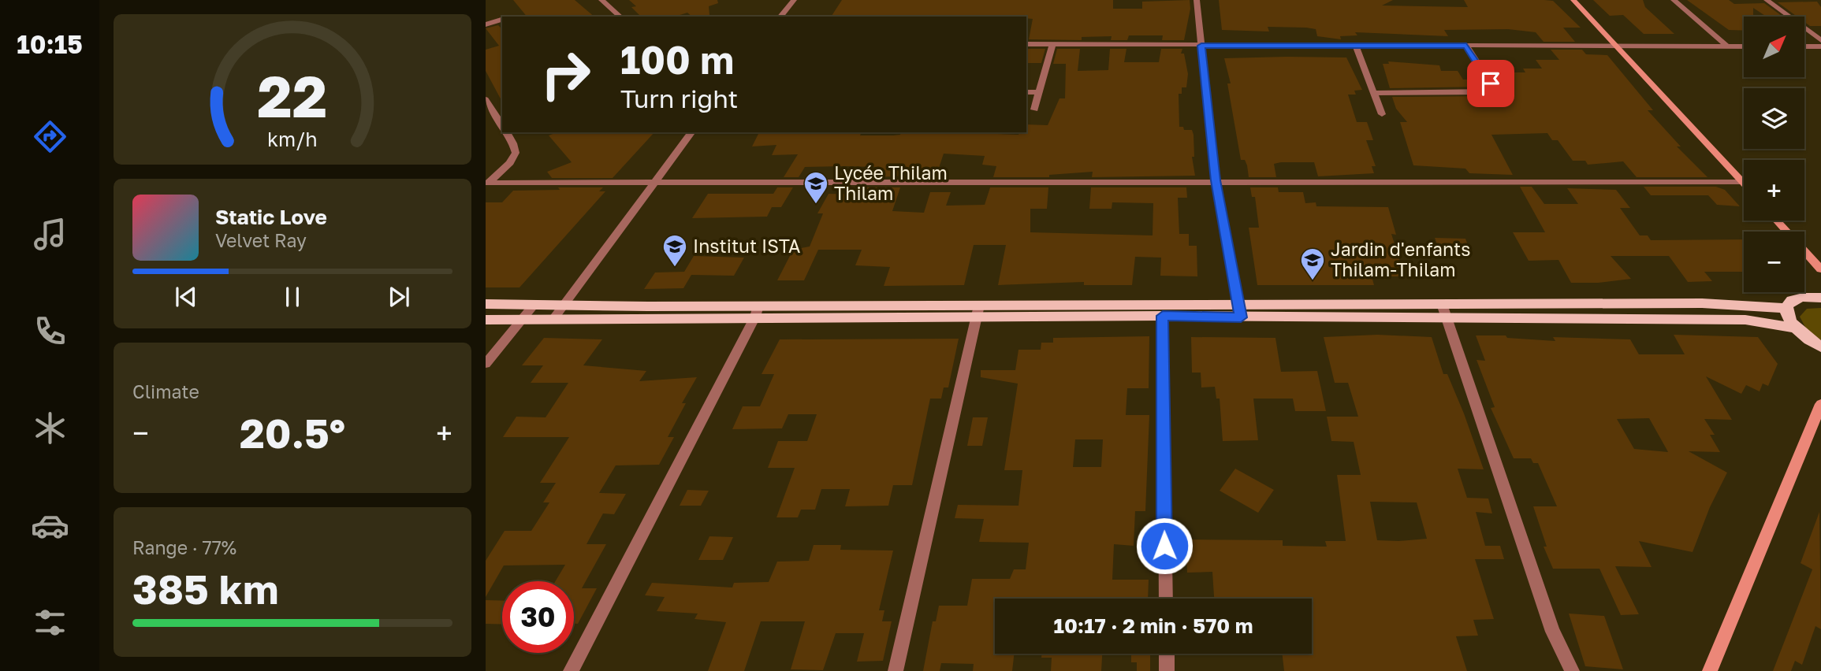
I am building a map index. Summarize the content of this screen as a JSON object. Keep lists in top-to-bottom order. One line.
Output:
{"places":{"school or university":["Lycée Thilam Thilam","Institut ISTA","Jardin d'enfants Thilam-Thilam"]},"north":"top right","page":{"tabs":"10:15","map_buttons":["+","−"],"turn":["100 m","Turn right"],"song":["Static Love","Velvet Ray"],"tile":["Climate",["Range · 77%","385 km"]],"heat":["−","20.5°","+"],"limit":"30","trip":"10:17 · 2 min · 570 m","gauge":["22","km/h"]}}
